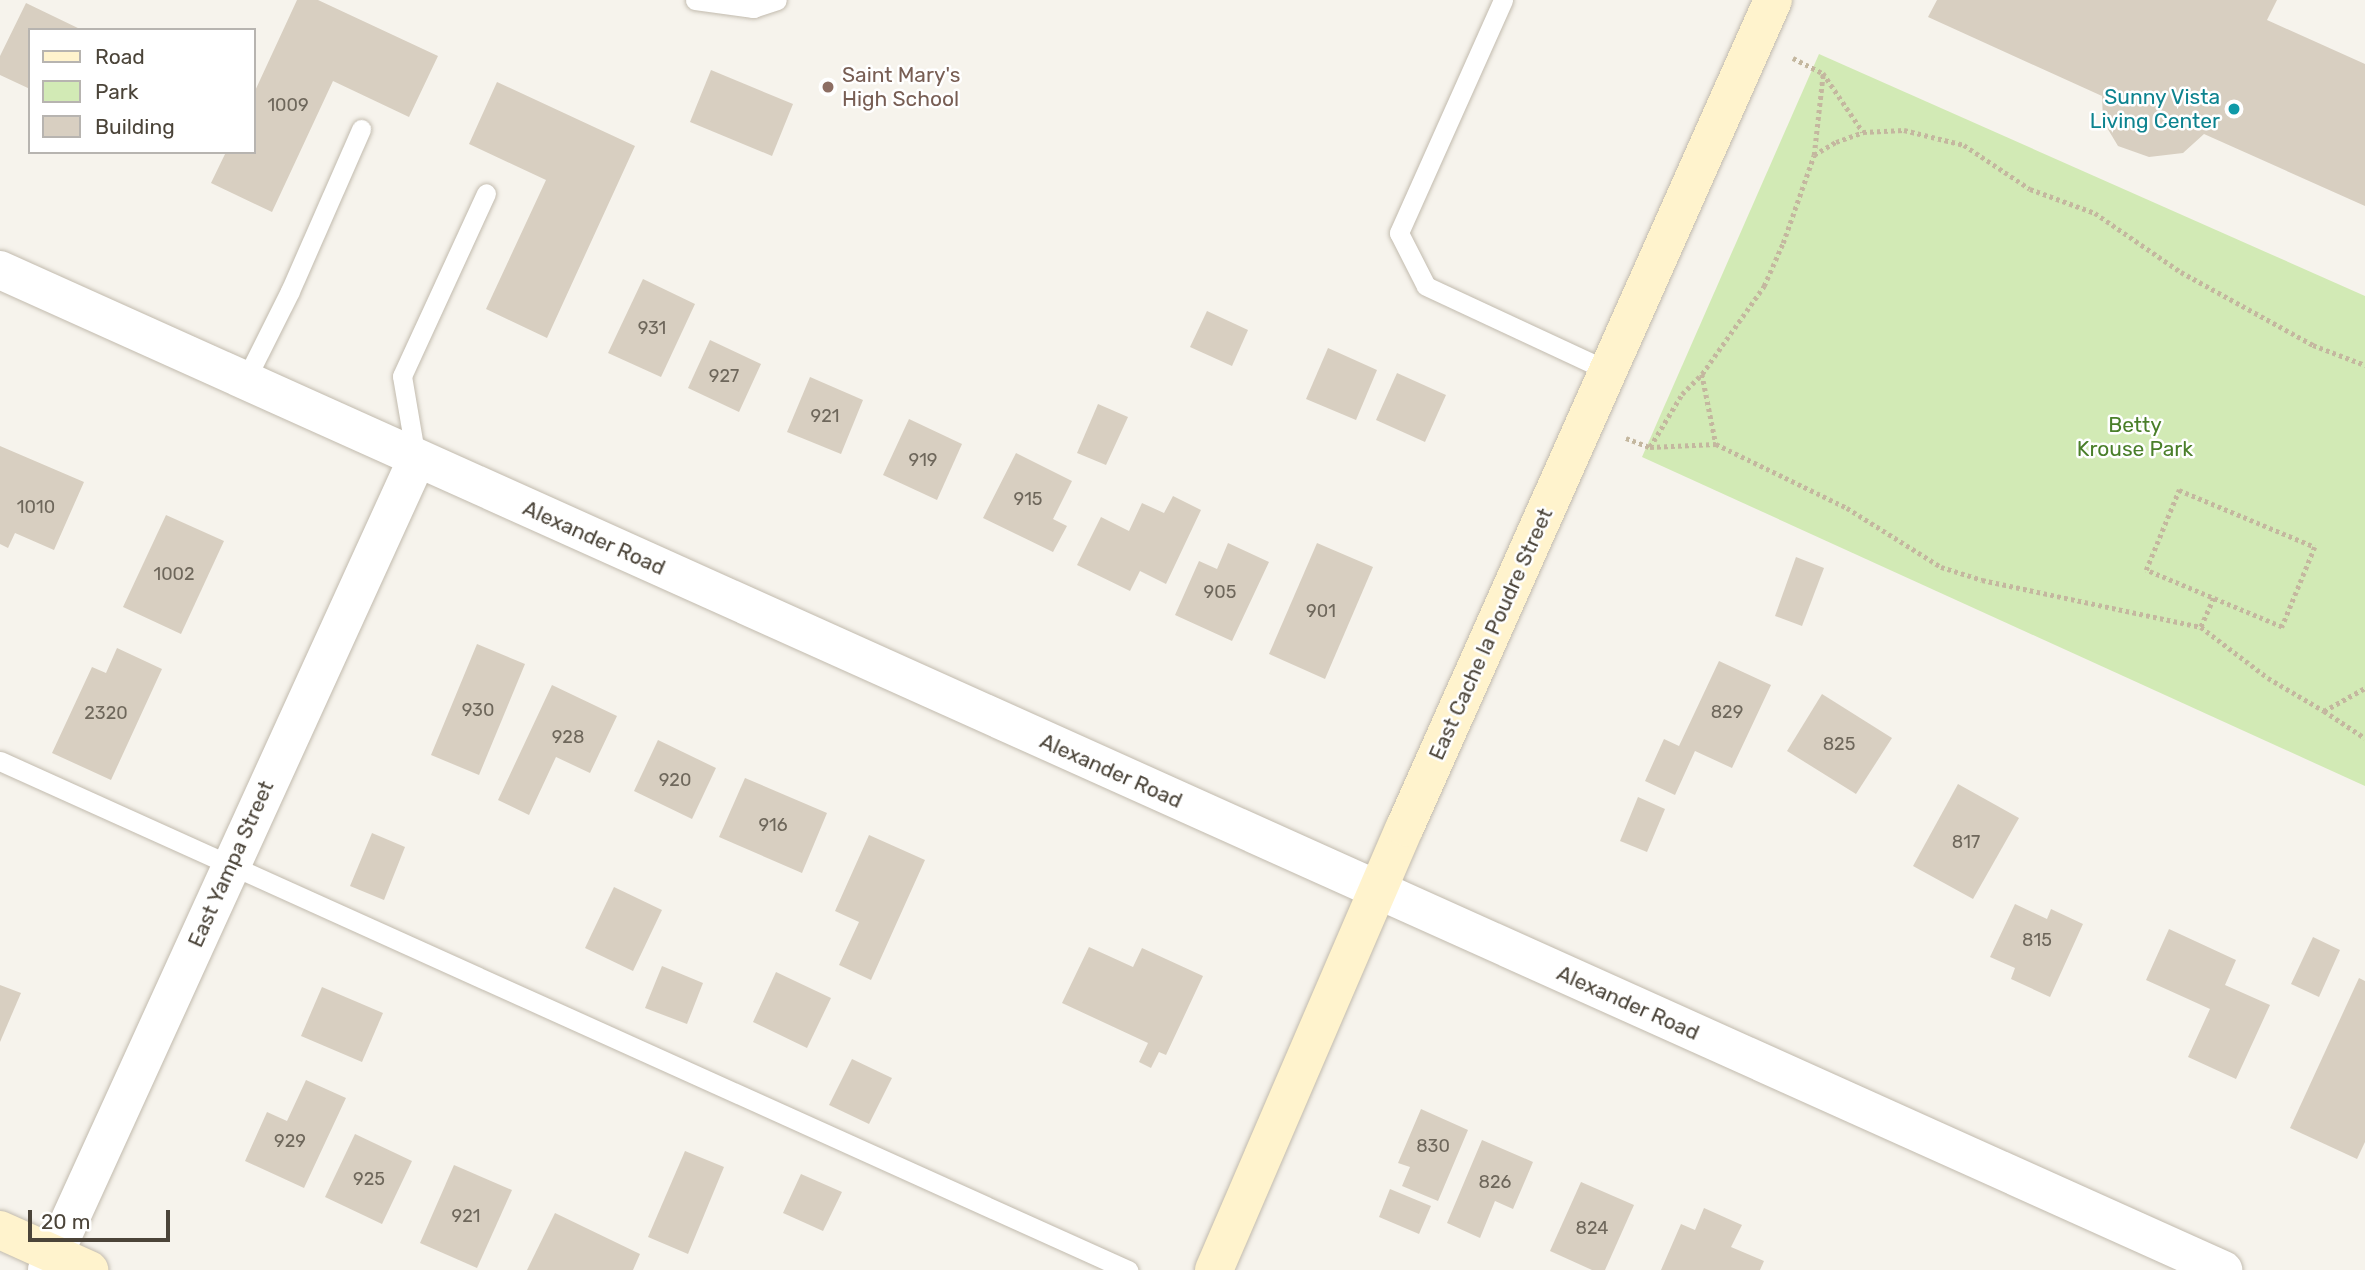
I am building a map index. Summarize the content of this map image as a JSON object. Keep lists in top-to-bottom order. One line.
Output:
{"streets":{"street":["Alexander Road","East Cache la Poudre Street","East Yampa Street"]},"crossings":[["Alexander Road","East Cache la Poudre Street"],["Alexander Road","East Yampa Street"]],"parks":["Betty Krouse Park"],"places":["Saint Mary's High School","Sunny Vista Living Center"],"house_numbers":["1009","931","927","921","919","915","1010","1002","905","901","930","829","2320","928","825","920","916","817","815","929","830","925","826","921","824"],"legend":["Road","Park","Building"],"scale_bar":"20 m"}
